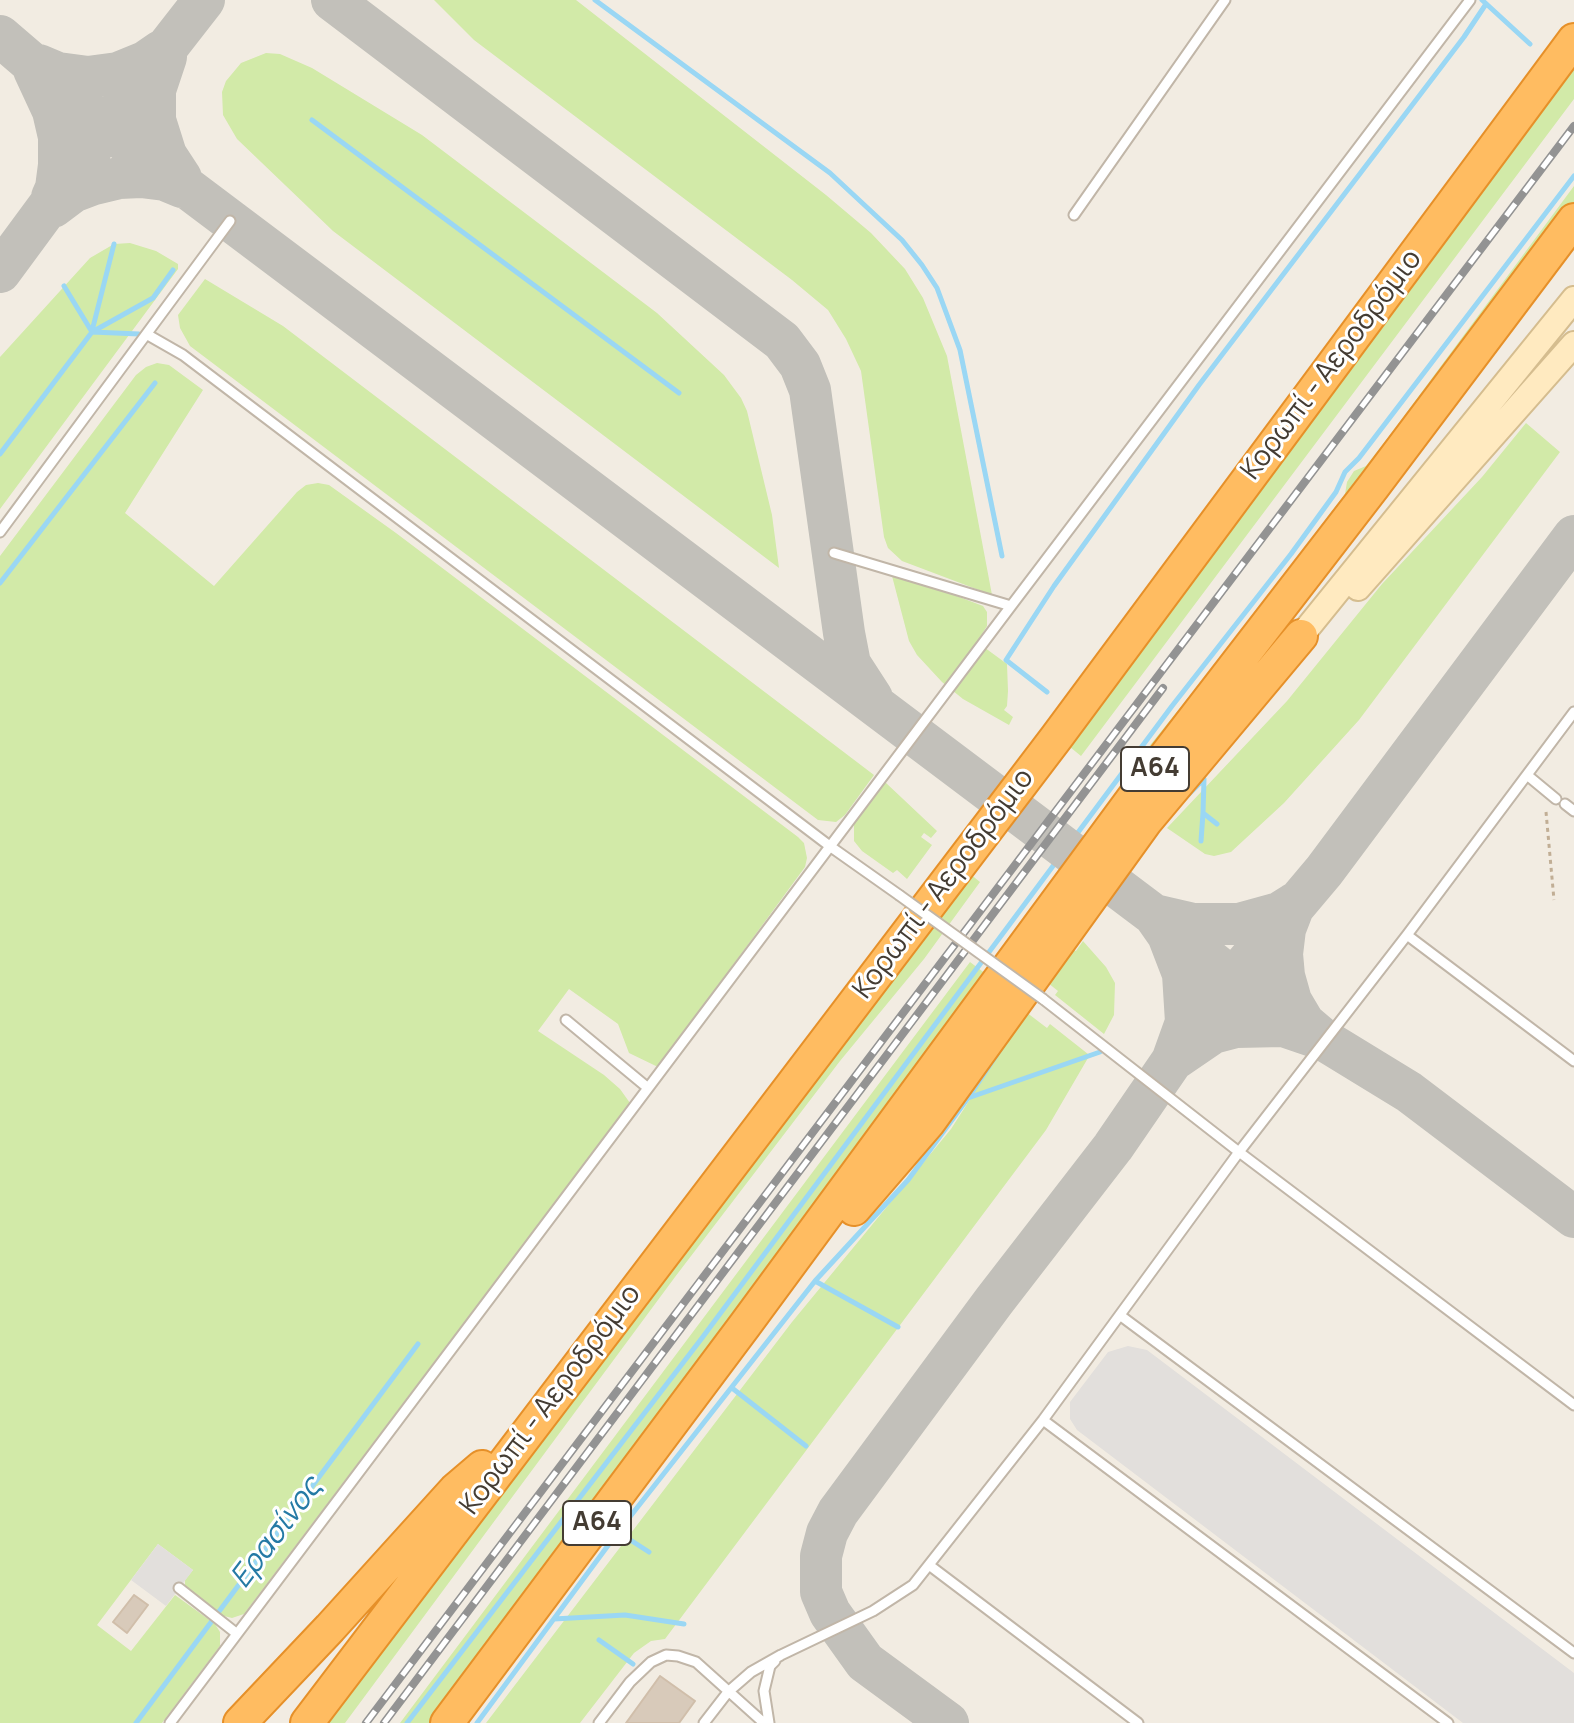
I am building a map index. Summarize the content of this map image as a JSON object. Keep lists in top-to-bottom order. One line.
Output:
{"streets":{"highway":["Κορωπί - Αεροδρόμιο","Α64"]},"water":["Ερασίνος"]}
